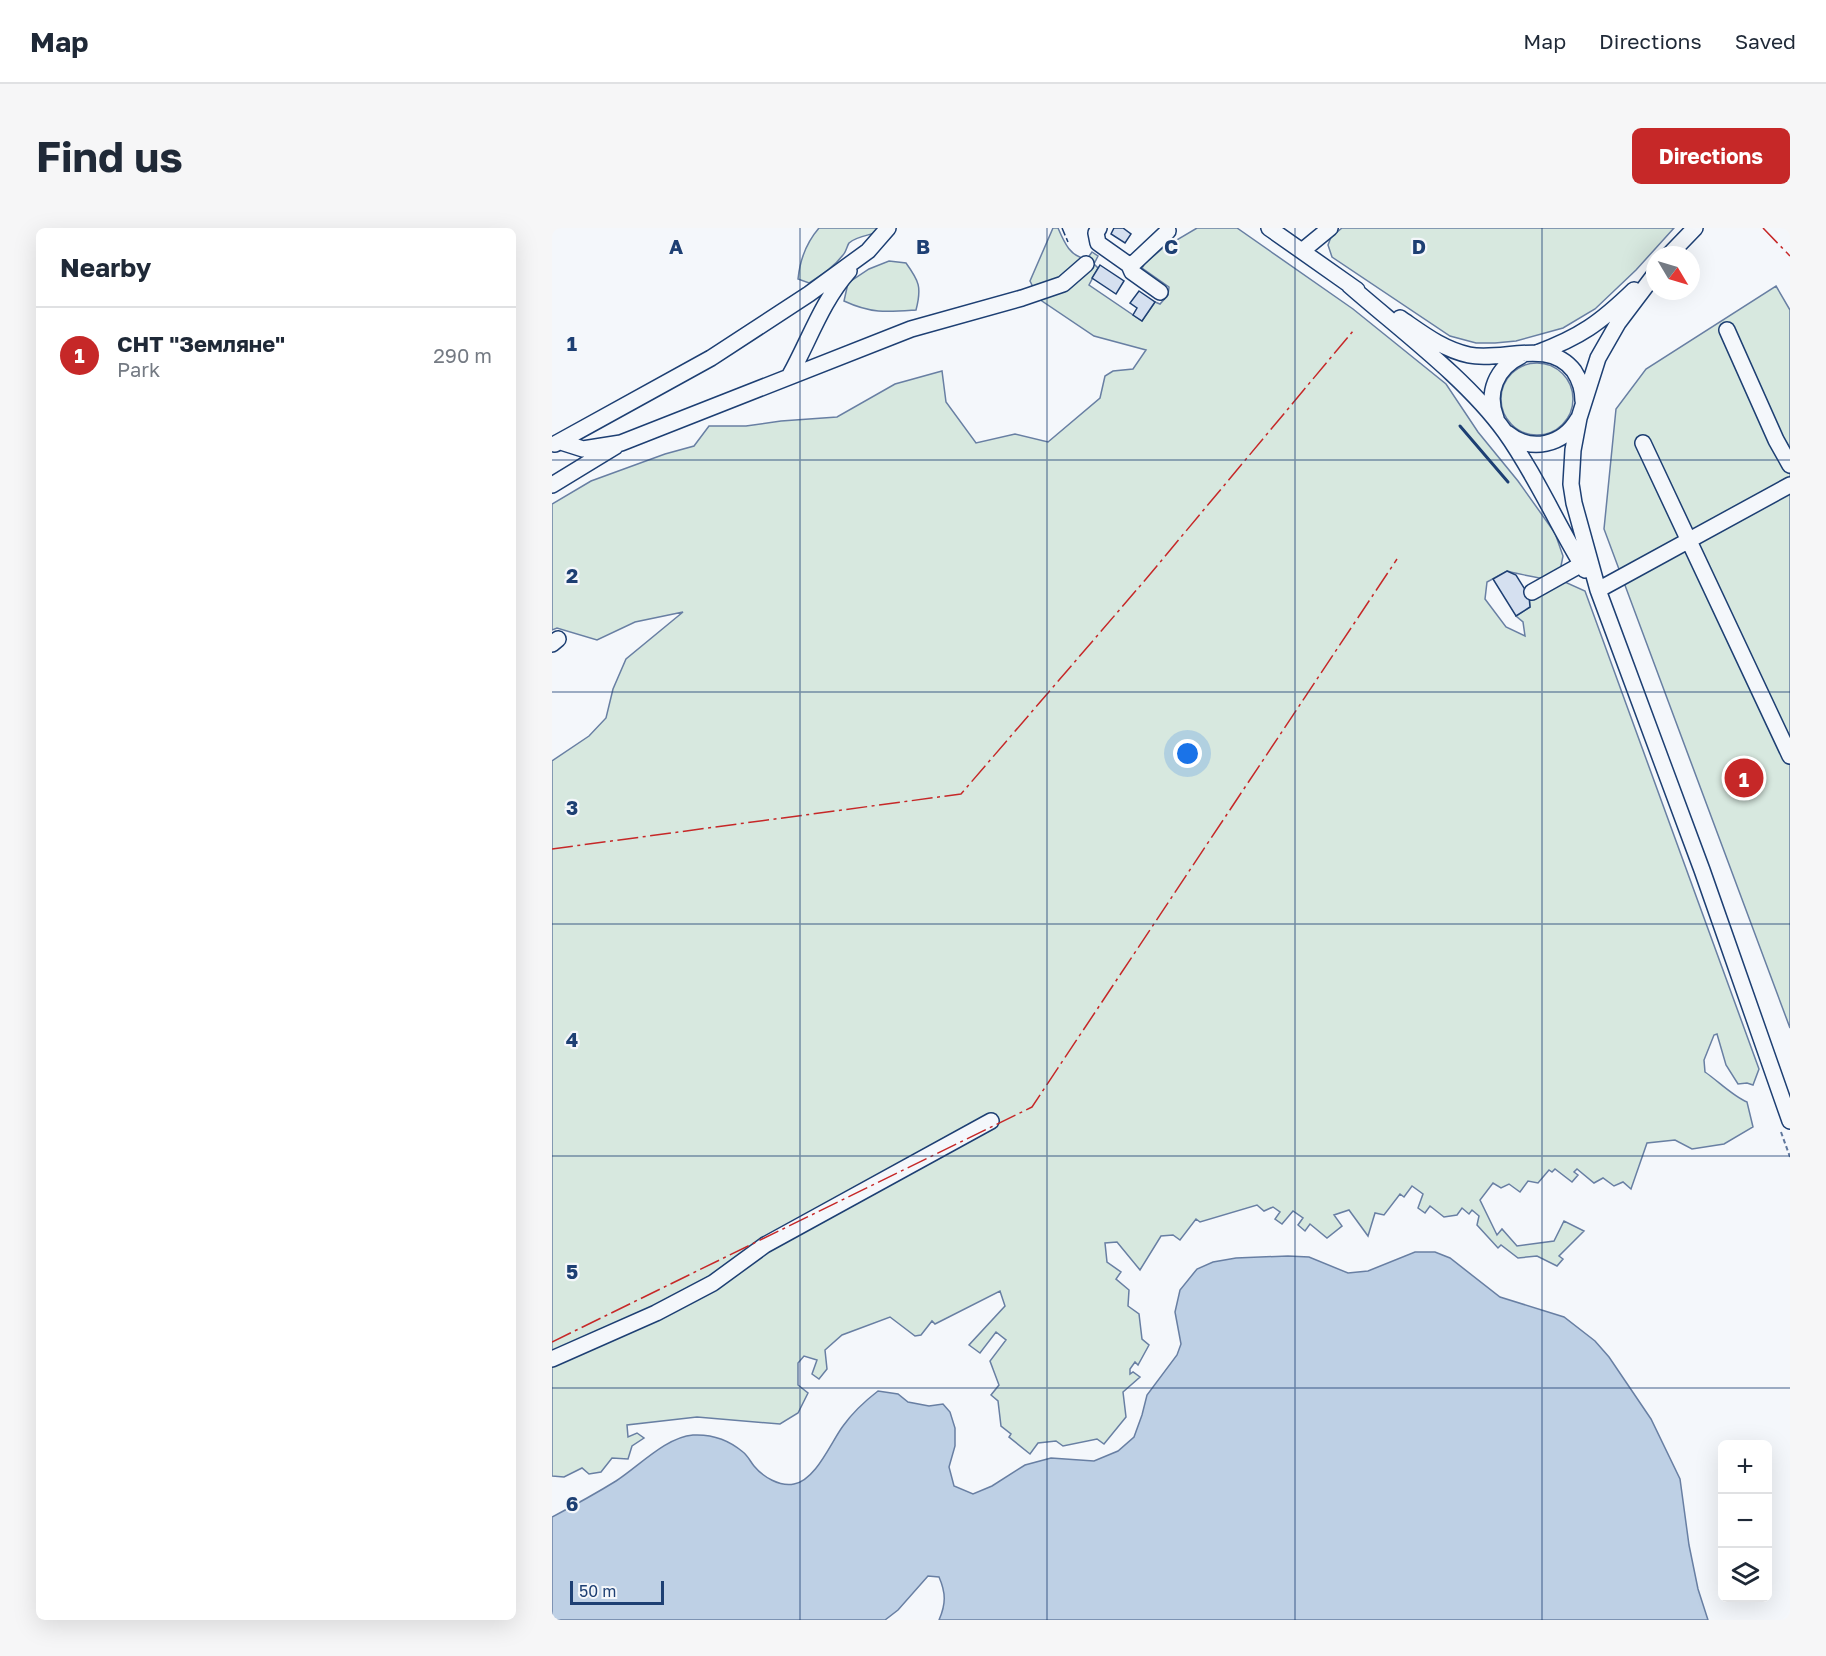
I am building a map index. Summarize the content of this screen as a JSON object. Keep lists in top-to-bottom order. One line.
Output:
{"scale_bar":"50 m","north":"bottom right","page":{"header":"Map","nav":["Map","Directions","Saved"],"buttons":"Directions","title":"Find us","heading":"Nearby","list":[{"mark":"1","name":"СНТ \"Земляне\"","note":"Park","value":"290 m"}],"pins":"1","map_buttons":["+","−"],"scale":"50 m"},"grid":{"columns":["A","B","C","D"],"rows":["1","2","3","4","5","6"]}}
